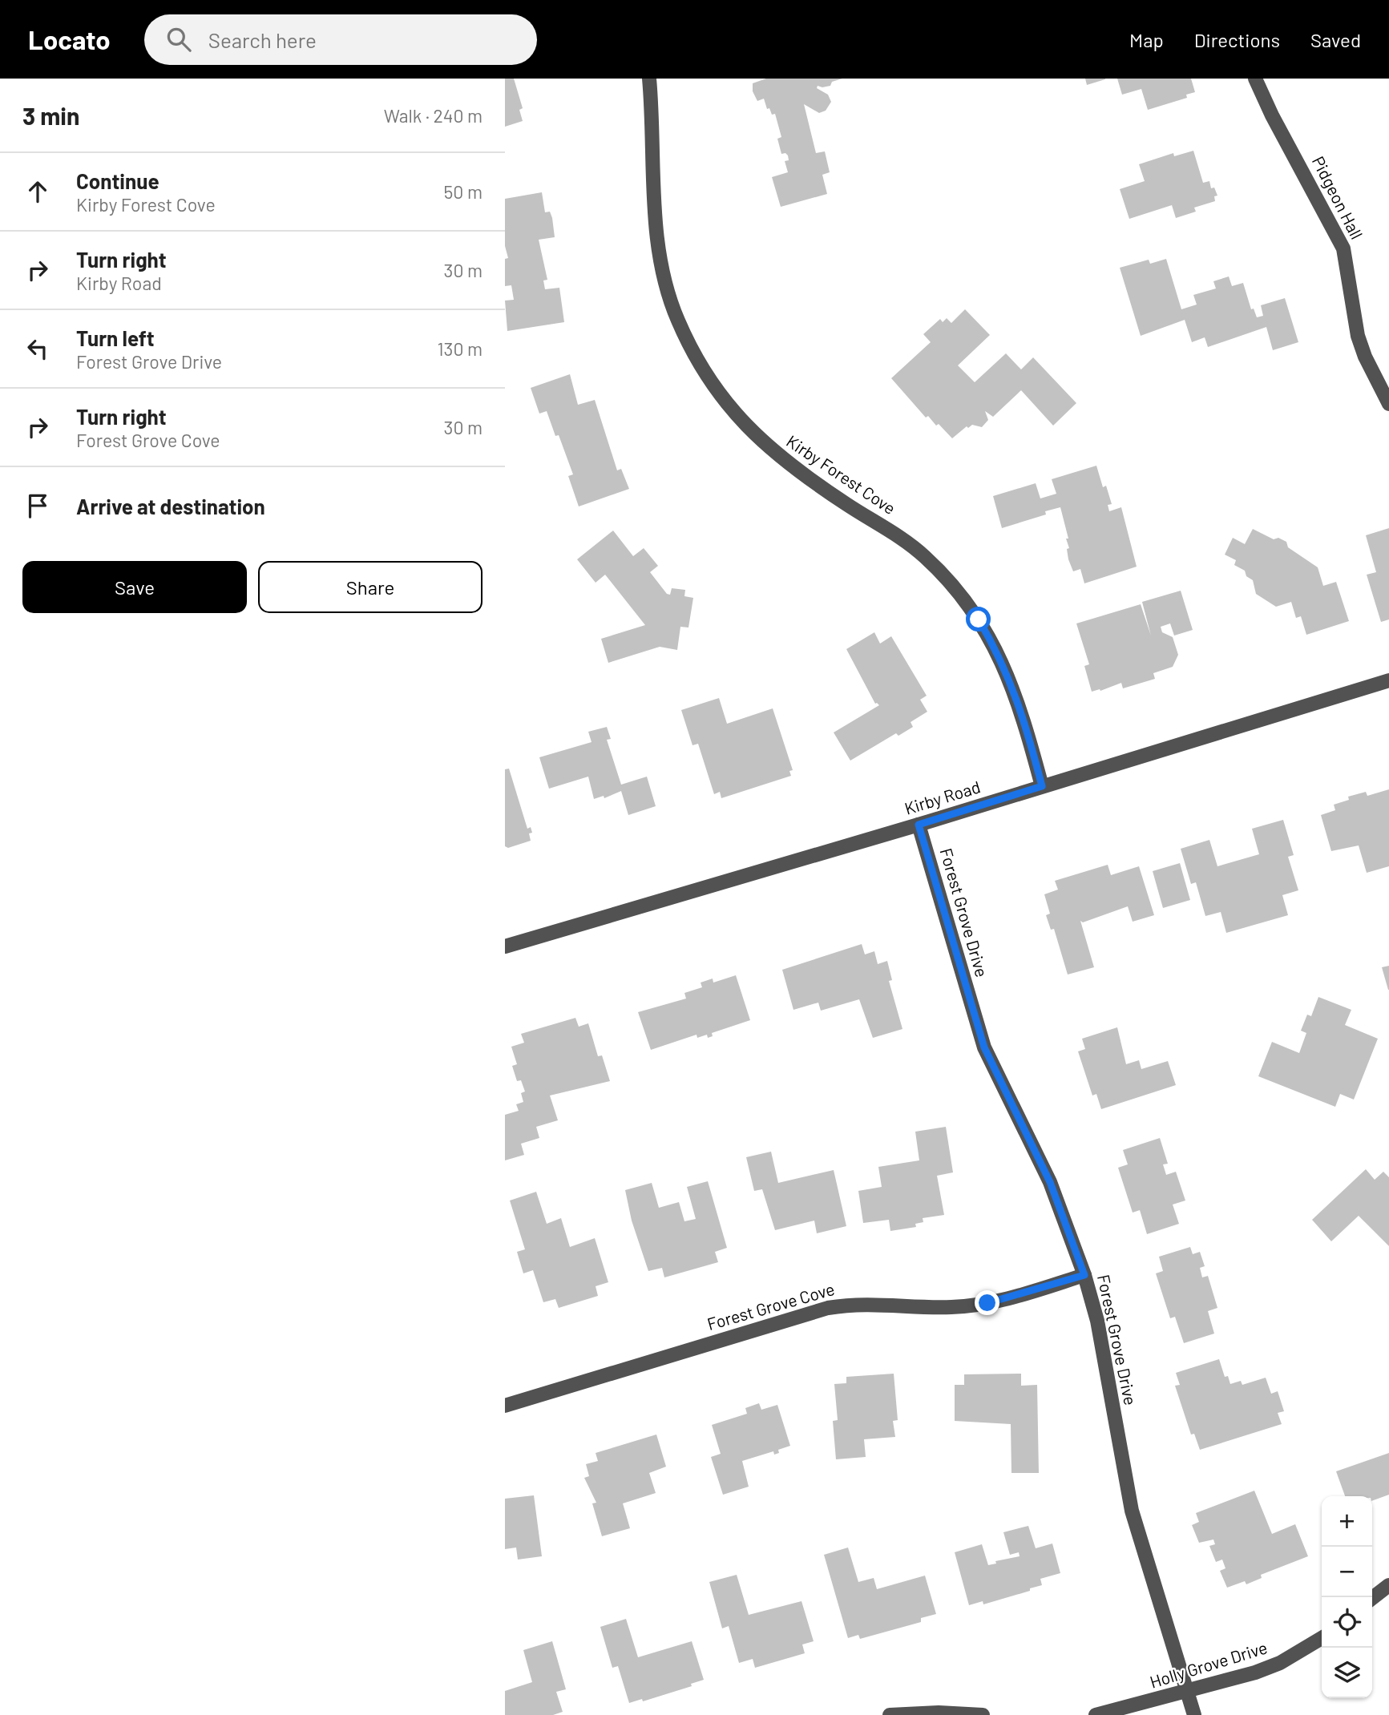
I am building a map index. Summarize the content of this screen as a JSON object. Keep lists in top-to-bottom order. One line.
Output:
{"streets":{"street":["Pidgeon Hall","Kirby Forest Cove","Kirby Road","Forest Grove Drive","Forest Grove Cove","Holly Grove Drive"]},"crossings":[["Kirby Forest Cove","Kirby Road"],["Kirby Road","Forest Grove Drive"],["Forest Grove Drive","Forest Grove Cove"],["Forest Grove Drive","Holly Grove Drive"]],"page":{"header":"Locato","search":"Search here","nav":["Map","Directions","Saved"],"heading":["3 min","Walk · 240 m"],"list":[["Continue","Kirby Forest Cove","50 m"],["Turn right","Kirby Road","30 m"],["Turn left","Forest Grove Drive","130 m"],["Turn right","Forest Grove Cove","30 m"],"Arrive at destination"],"buttons":["Save","Share"],"map_buttons":["+","−"]}}
